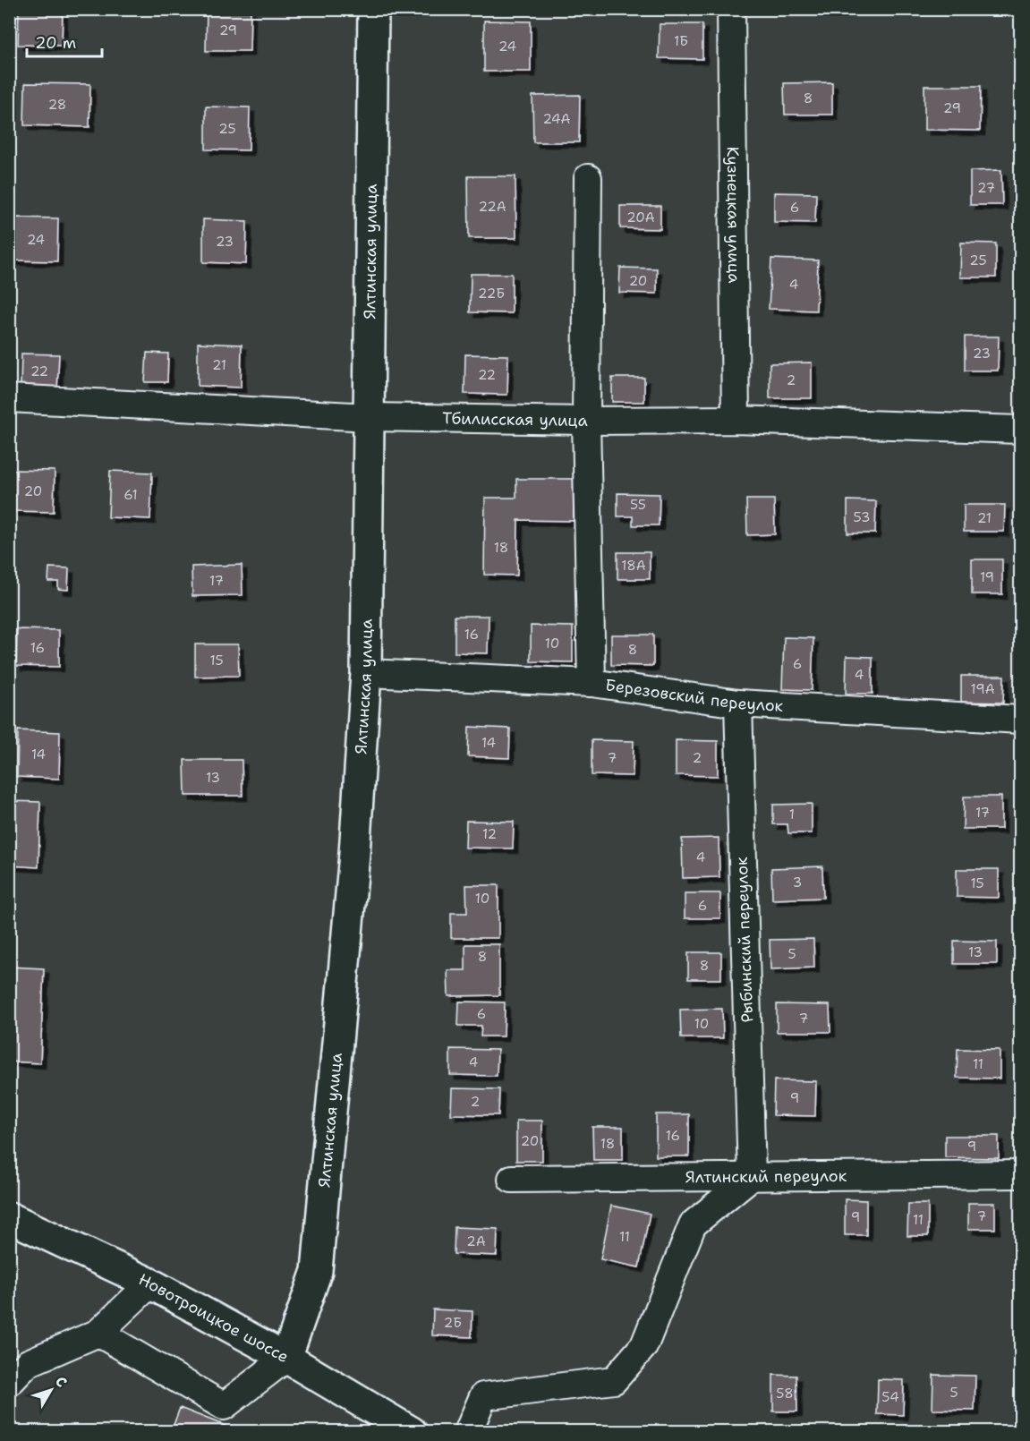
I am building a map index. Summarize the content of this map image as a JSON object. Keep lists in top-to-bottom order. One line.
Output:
{"streets":{"main road":["Ялтинская улица","Новотроицкое шоссе"],"street":["Кузнецкая улица","Тбилисская улица","Березовский переулок","Рыбинский переулок","Ялтинский переулок"]},"crossings":[["Кузнецкая улица","Тбилисская улица"],["Ялтинская улица","Тбилисская улица"],["Ялтинская улица","Березовский переулок"],["Ялтинская улица","Новотроицкое шоссе"],["Березовский переулок","Рыбинский переулок"],["Рыбинский переулок","Ялтинский переулок"]],"house_numbers":["29","1Б","24","8","28","29","24А","25","27","22А","6","20А","24","23","25","20","4","22Б","23","21","22","22","2","20","61","55","53","21","18","18А","19","17","16","10","16","8","15","6","4","19А","14","14","7","2","13","17","1","12","4","3","15","10","6","13","5","8","8","6","7","10","4","11","9","2","16","20","18","9","7","9","11","11","2А","2Б","5","58","54"],"scale_bar":"20 m","north":"top right"}
